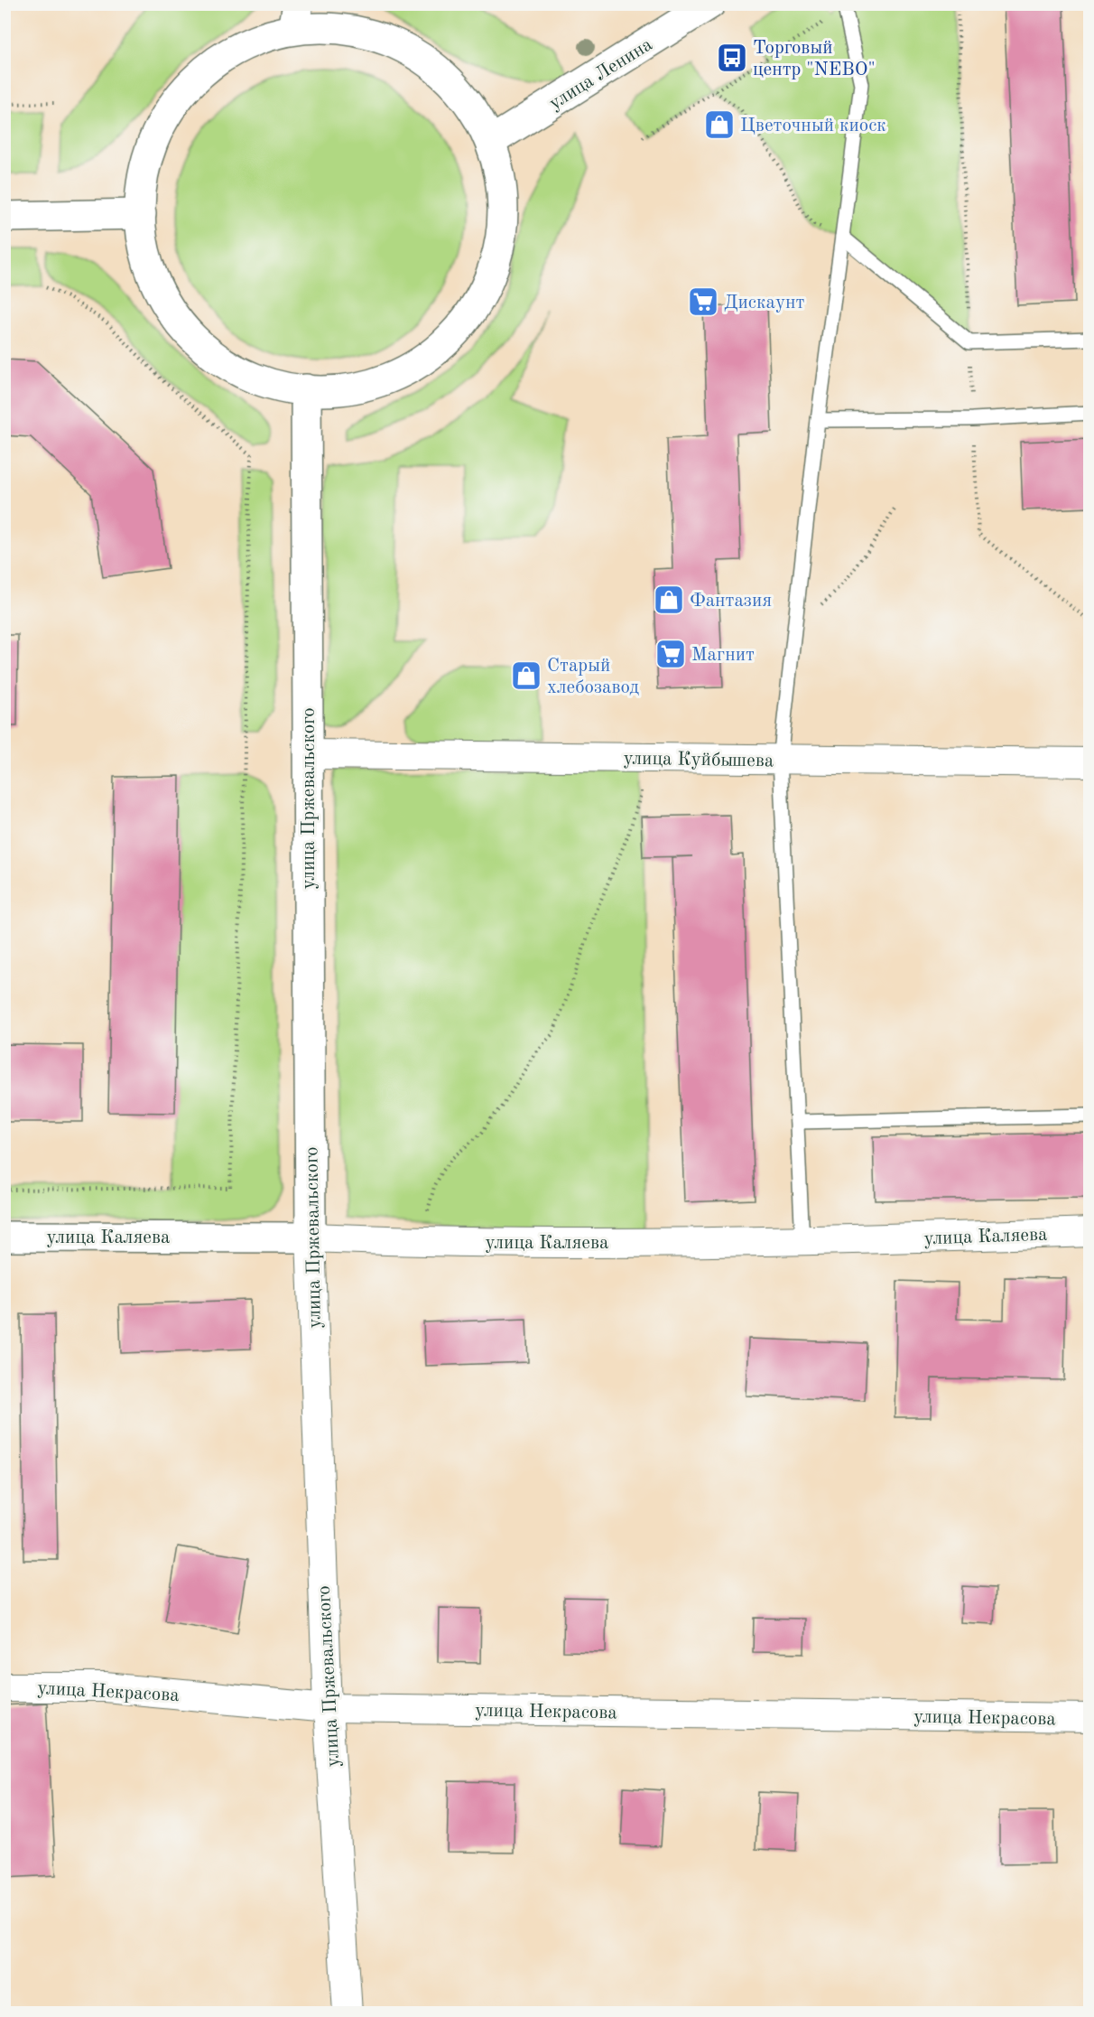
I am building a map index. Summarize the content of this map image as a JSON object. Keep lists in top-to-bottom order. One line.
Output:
{"streets":{"street":["улица Ленина","улица Куйбышева","улица Пржевальского","улица Каляева","улица Некрасова"]},"crossings":[["улица Куйбышева","улица Пржевальского"],["улица Пржевальского","улица Каляева"],["улица Пржевальского","улица Некрасова"]],"places":{"bus stop":["Торговый центр \"NEBO\""],"shop":["Цветочный киоск","Фантазия","Старый хлебозавод"],"supermarket":["Дискаунт","Магнит"]}}
